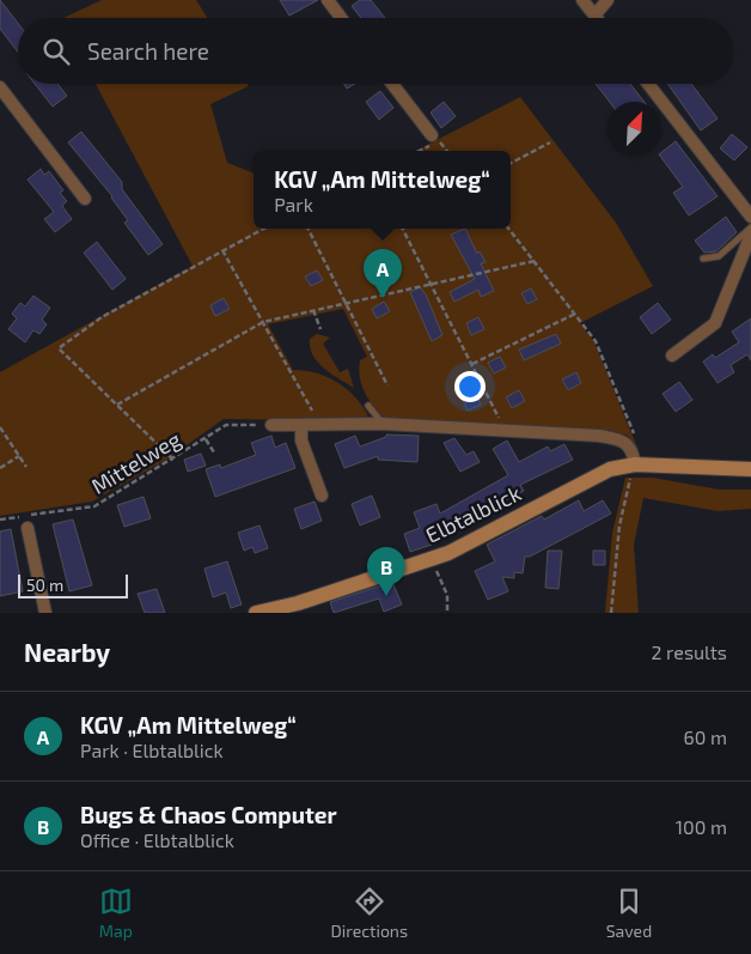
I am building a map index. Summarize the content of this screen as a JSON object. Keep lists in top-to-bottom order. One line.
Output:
{"streets":{"street":["Elbtalblick"],"path":["Mittelweg"]},"scale_bar":"50 m","north":"top right","page":{"search":"Search here","popup":["KGV „Am Mittelweg“","Park"],"pins":["A","B"],"scale":"50 m","heading":["Nearby","2 results"],"list":[{"mark":"A","name":"KGV „Am Mittelweg“","note":"Park · Elbtalblick","value":"60 m"},{"mark":"B","name":"Bugs & Chaos Computer","note":"Office · Elbtalblick","value":"100 m"}],"nav":["Map","Directions","Saved"]}}
